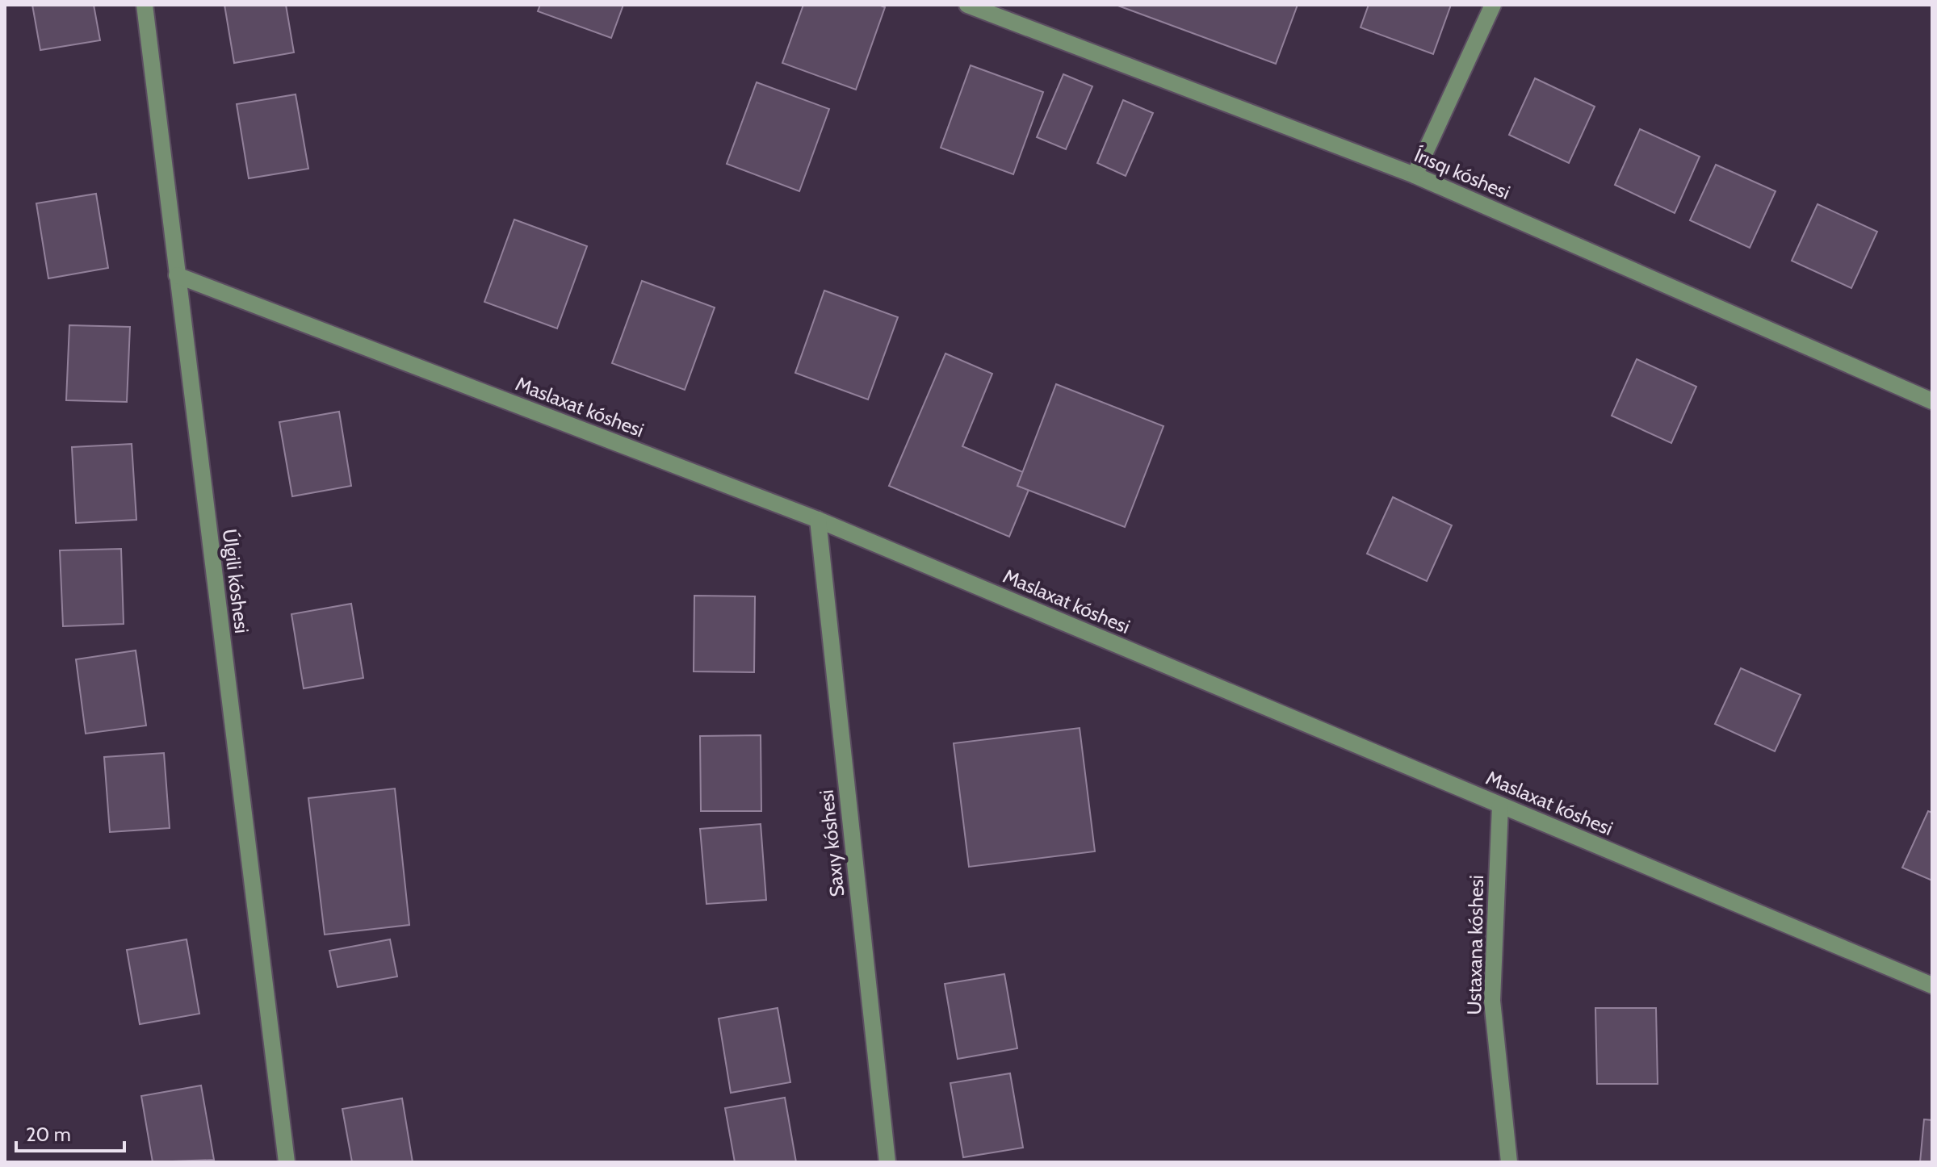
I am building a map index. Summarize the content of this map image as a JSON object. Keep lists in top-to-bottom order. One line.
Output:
{"streets":{"street":["Írısqı kóshesi","Maslaxat kóshesi","Úlgili kóshesi","Saxıy kóshesi","Ustaxana kóshesi"]},"crossings":[["Maslaxat kóshesi","Úlgili kóshesi"],["Maslaxat kóshesi","Saxıy kóshesi"],["Maslaxat kóshesi","Ustaxana kóshesi"]],"scale_bar":"20 m"}
